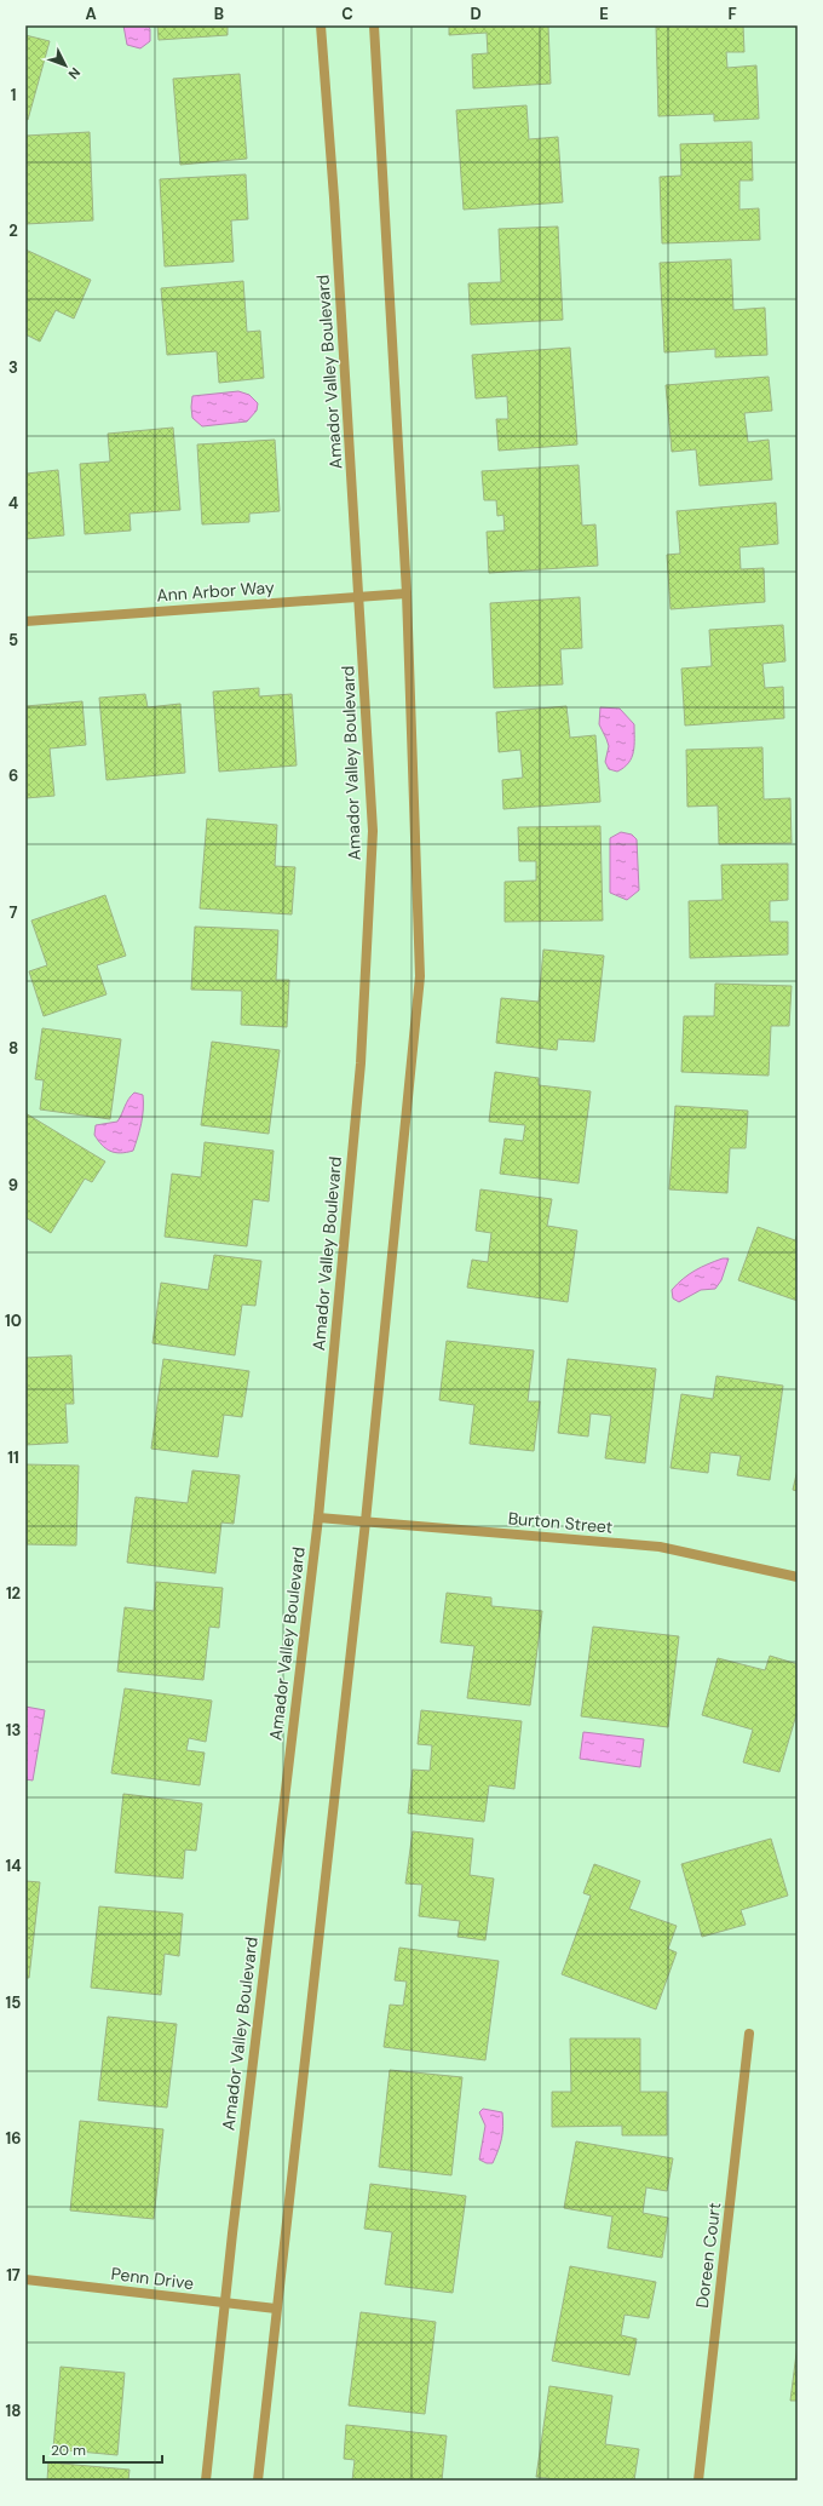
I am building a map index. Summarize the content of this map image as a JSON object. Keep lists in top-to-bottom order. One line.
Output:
{"streets":{"street":["Amador Valley Boulevard","Ann Arbor Way","Burton Street","Doreen Court","Penn Drive"]},"crossings":[["Amador Valley Boulevard","Ann Arbor Way"],["Amador Valley Boulevard","Burton Street"],["Amador Valley Boulevard","Penn Drive"]],"scale_bar":"20 m","north":"bottom right","grid":{"columns":["A","B","C","D","E","F"],"rows":["1","2","3","4","5","6","7","8","9","10","11","12","13","14","15","16","17","18"]}}
